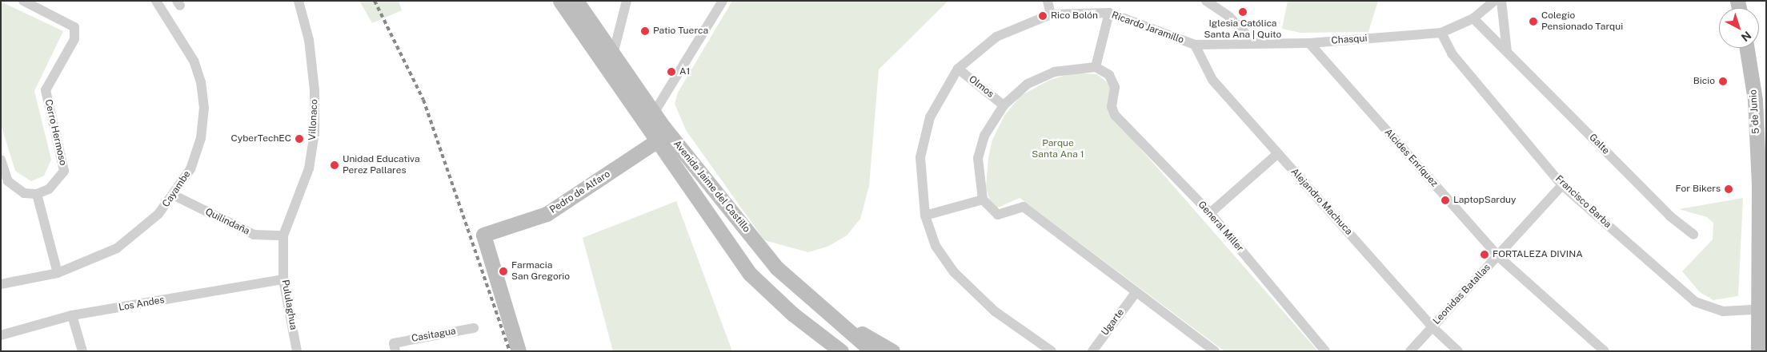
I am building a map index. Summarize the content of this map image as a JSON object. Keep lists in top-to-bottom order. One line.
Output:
{"streets":{"main road":["5 de Junio","Avenida Jaime del Castillo","Pedro de Alfaro"],"street":["Ricardo Jaramillo","Chasqui","Olmos","Villonaco","Cerro Hermoso","Galte","Alcides Enríquez","Cayambe","Alejandro Machuca","Francisco Barba","Quilindaña","General Miller","Leonidas Batallas","Los Andes","Pululaghua","Ugarte","Casitagua"]},"crossings":[["Ricardo Jaramillo","Chasqui"],["Ricardo Jaramillo","Olmos"],["Ricardo Jaramillo","Alejandro Machuca"],["Chasqui","Galte"],["Chasqui","Alcides Enríquez"],["Chasqui","Alejandro Machuca"],["Chasqui","Francisco Barba"],["5 de Junio","Francisco Barba"],["Villonaco","Quilindaña"],["Villonaco","Pululaghua"],["Alcides Enríquez","Leonidas Batallas"],["Avenida Jaime del Castillo","Pedro de Alfaro"],["Cayambe","Quilindaña"],["Alejandro Machuca","Leonidas Batallas"],["Francisco Barba","Leonidas Batallas"],["Quilindaña","Pululaghua"],["Los Andes","Pululaghua"]],"parks":["Parque Santa Ana 1"],"places":["Iglesia Católica Santa Ana | Quito","Rico Bolón","Colegio Pensionado Tarqui","Patio Tuerca","A1","Bicio","CyberTechEC","Unidad Educativa Perez Pallares","For Bikers","LaptopSarduy","FORTALEZA DIVINA","Farmacia San Gregorio"],"north":"bottom right"}
